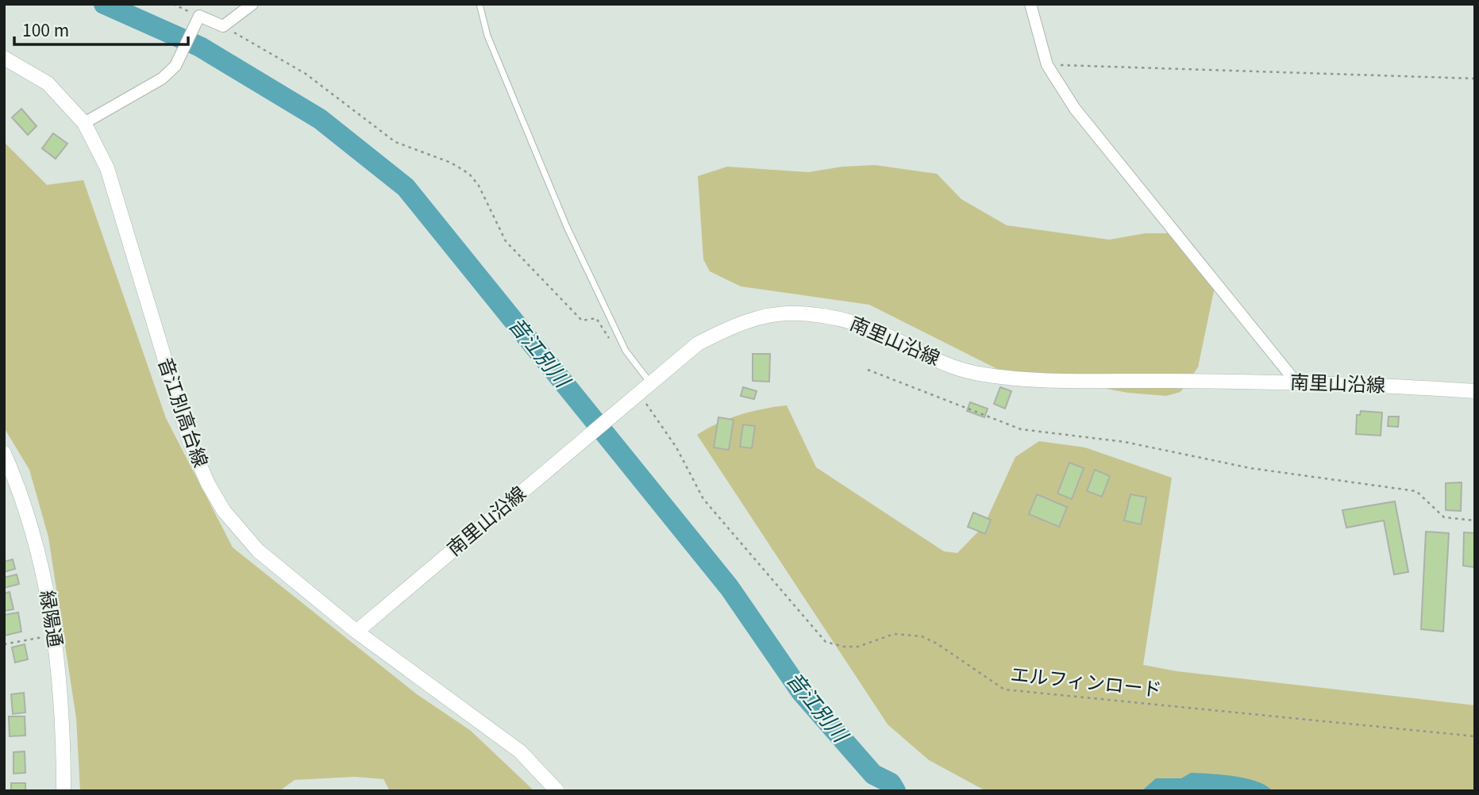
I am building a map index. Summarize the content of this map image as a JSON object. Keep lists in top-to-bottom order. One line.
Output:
{"streets":{"street":["南里山沿線","音江別高台線","緑陽通"],"path":["エルフィンロード"]},"crossings":[["南里山沿線","音江別高台線"],["南里山沿線","エルフィンロード"]],"water":["音江別川"],"scale_bar":"100 m"}
